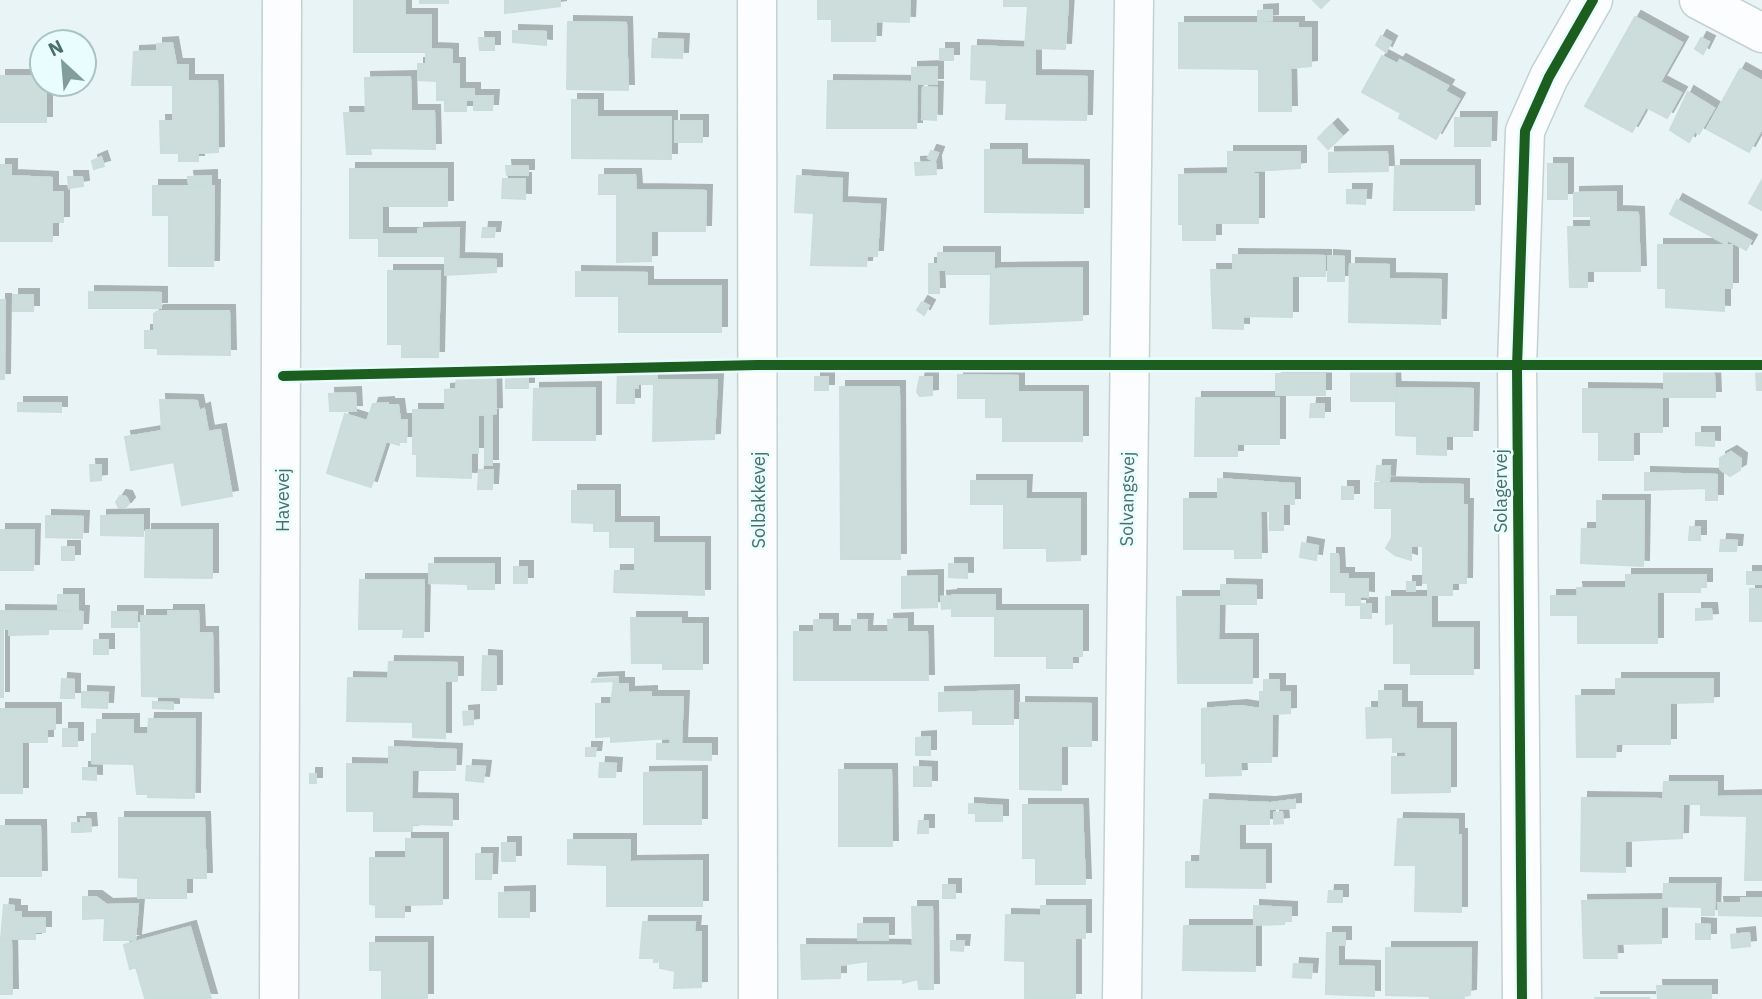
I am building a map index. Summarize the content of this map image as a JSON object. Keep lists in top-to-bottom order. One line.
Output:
{"streets":{"street":["Solagervej","Solvangsvej","Havevej","Solbakkevej"]},"north":"top left"}
